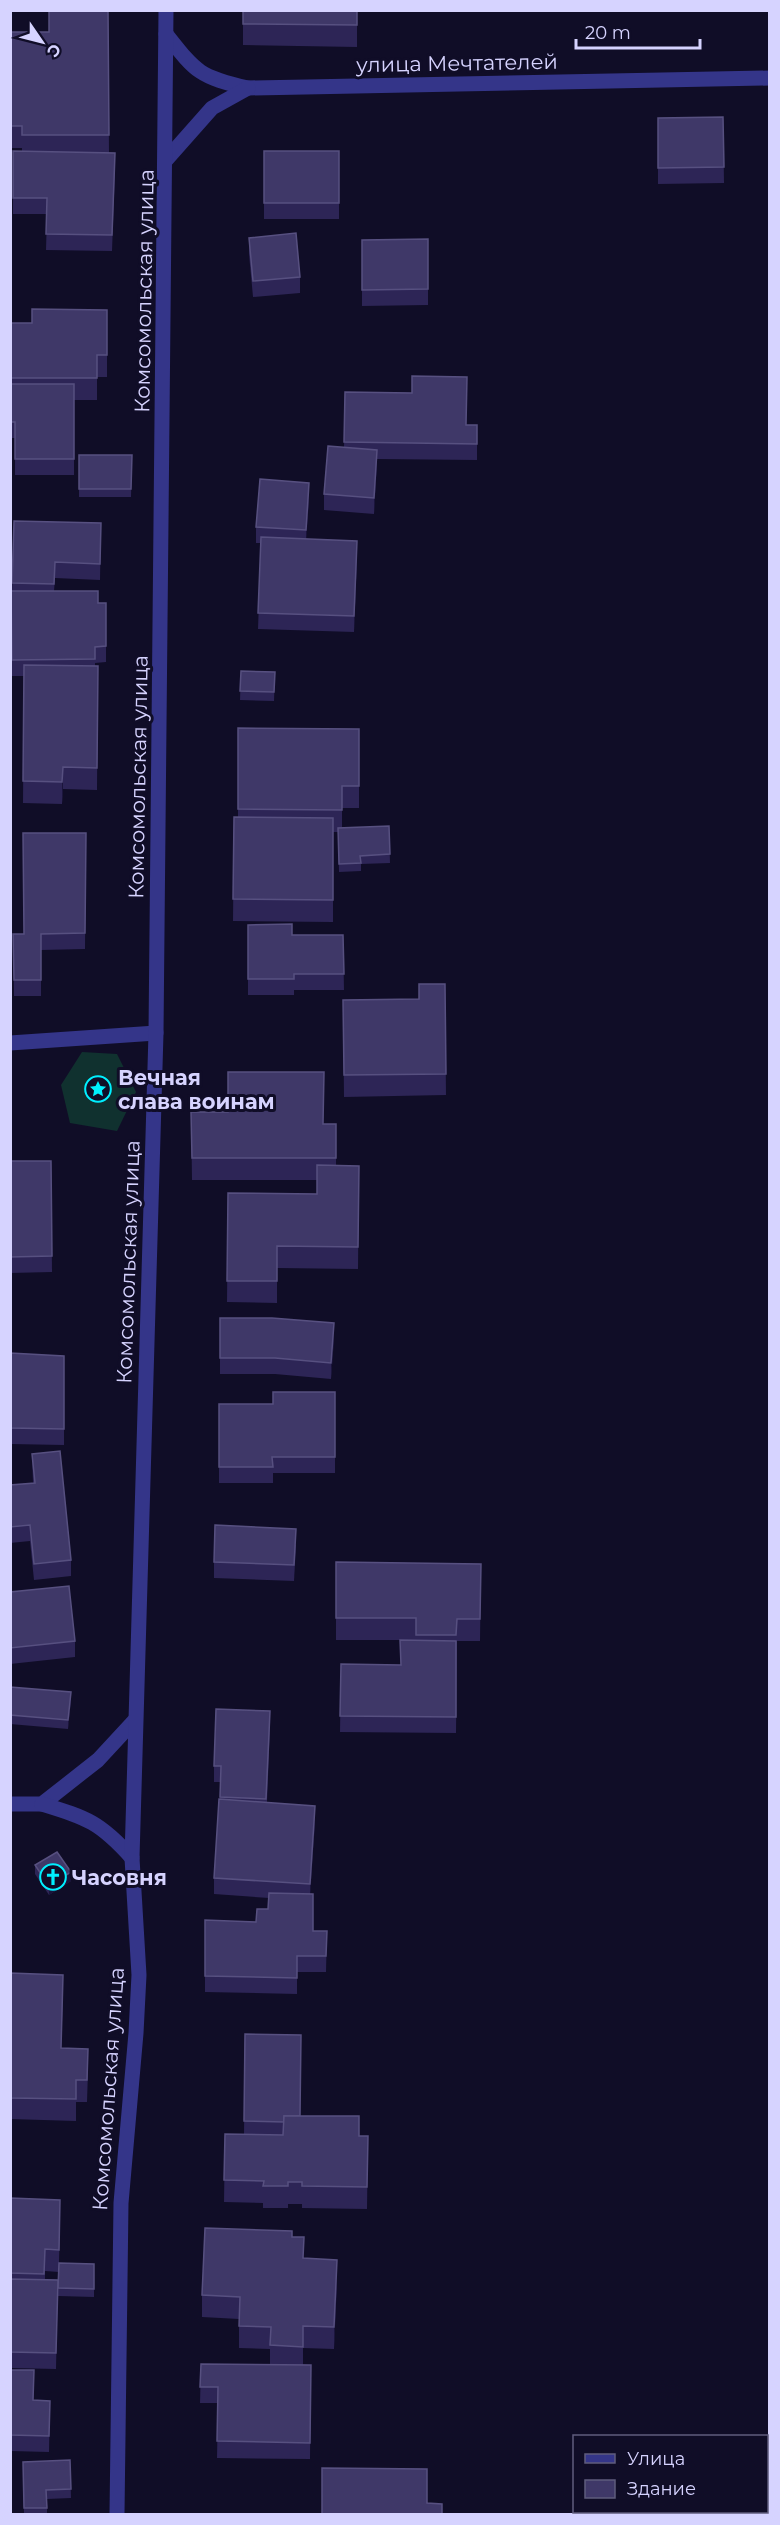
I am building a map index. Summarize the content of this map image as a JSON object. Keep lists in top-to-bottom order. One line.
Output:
{"streets":{"street":["улица Мечтателей","Комсомольская улица"]},"crossings":[["улица Мечтателей","Комсомольская улица"]],"places":{"place":["Вечная слава воинам"],"church":["Часовня"]},"legend":["Улица","Здание"],"scale_bar":"20 m","north":"bottom right"}
